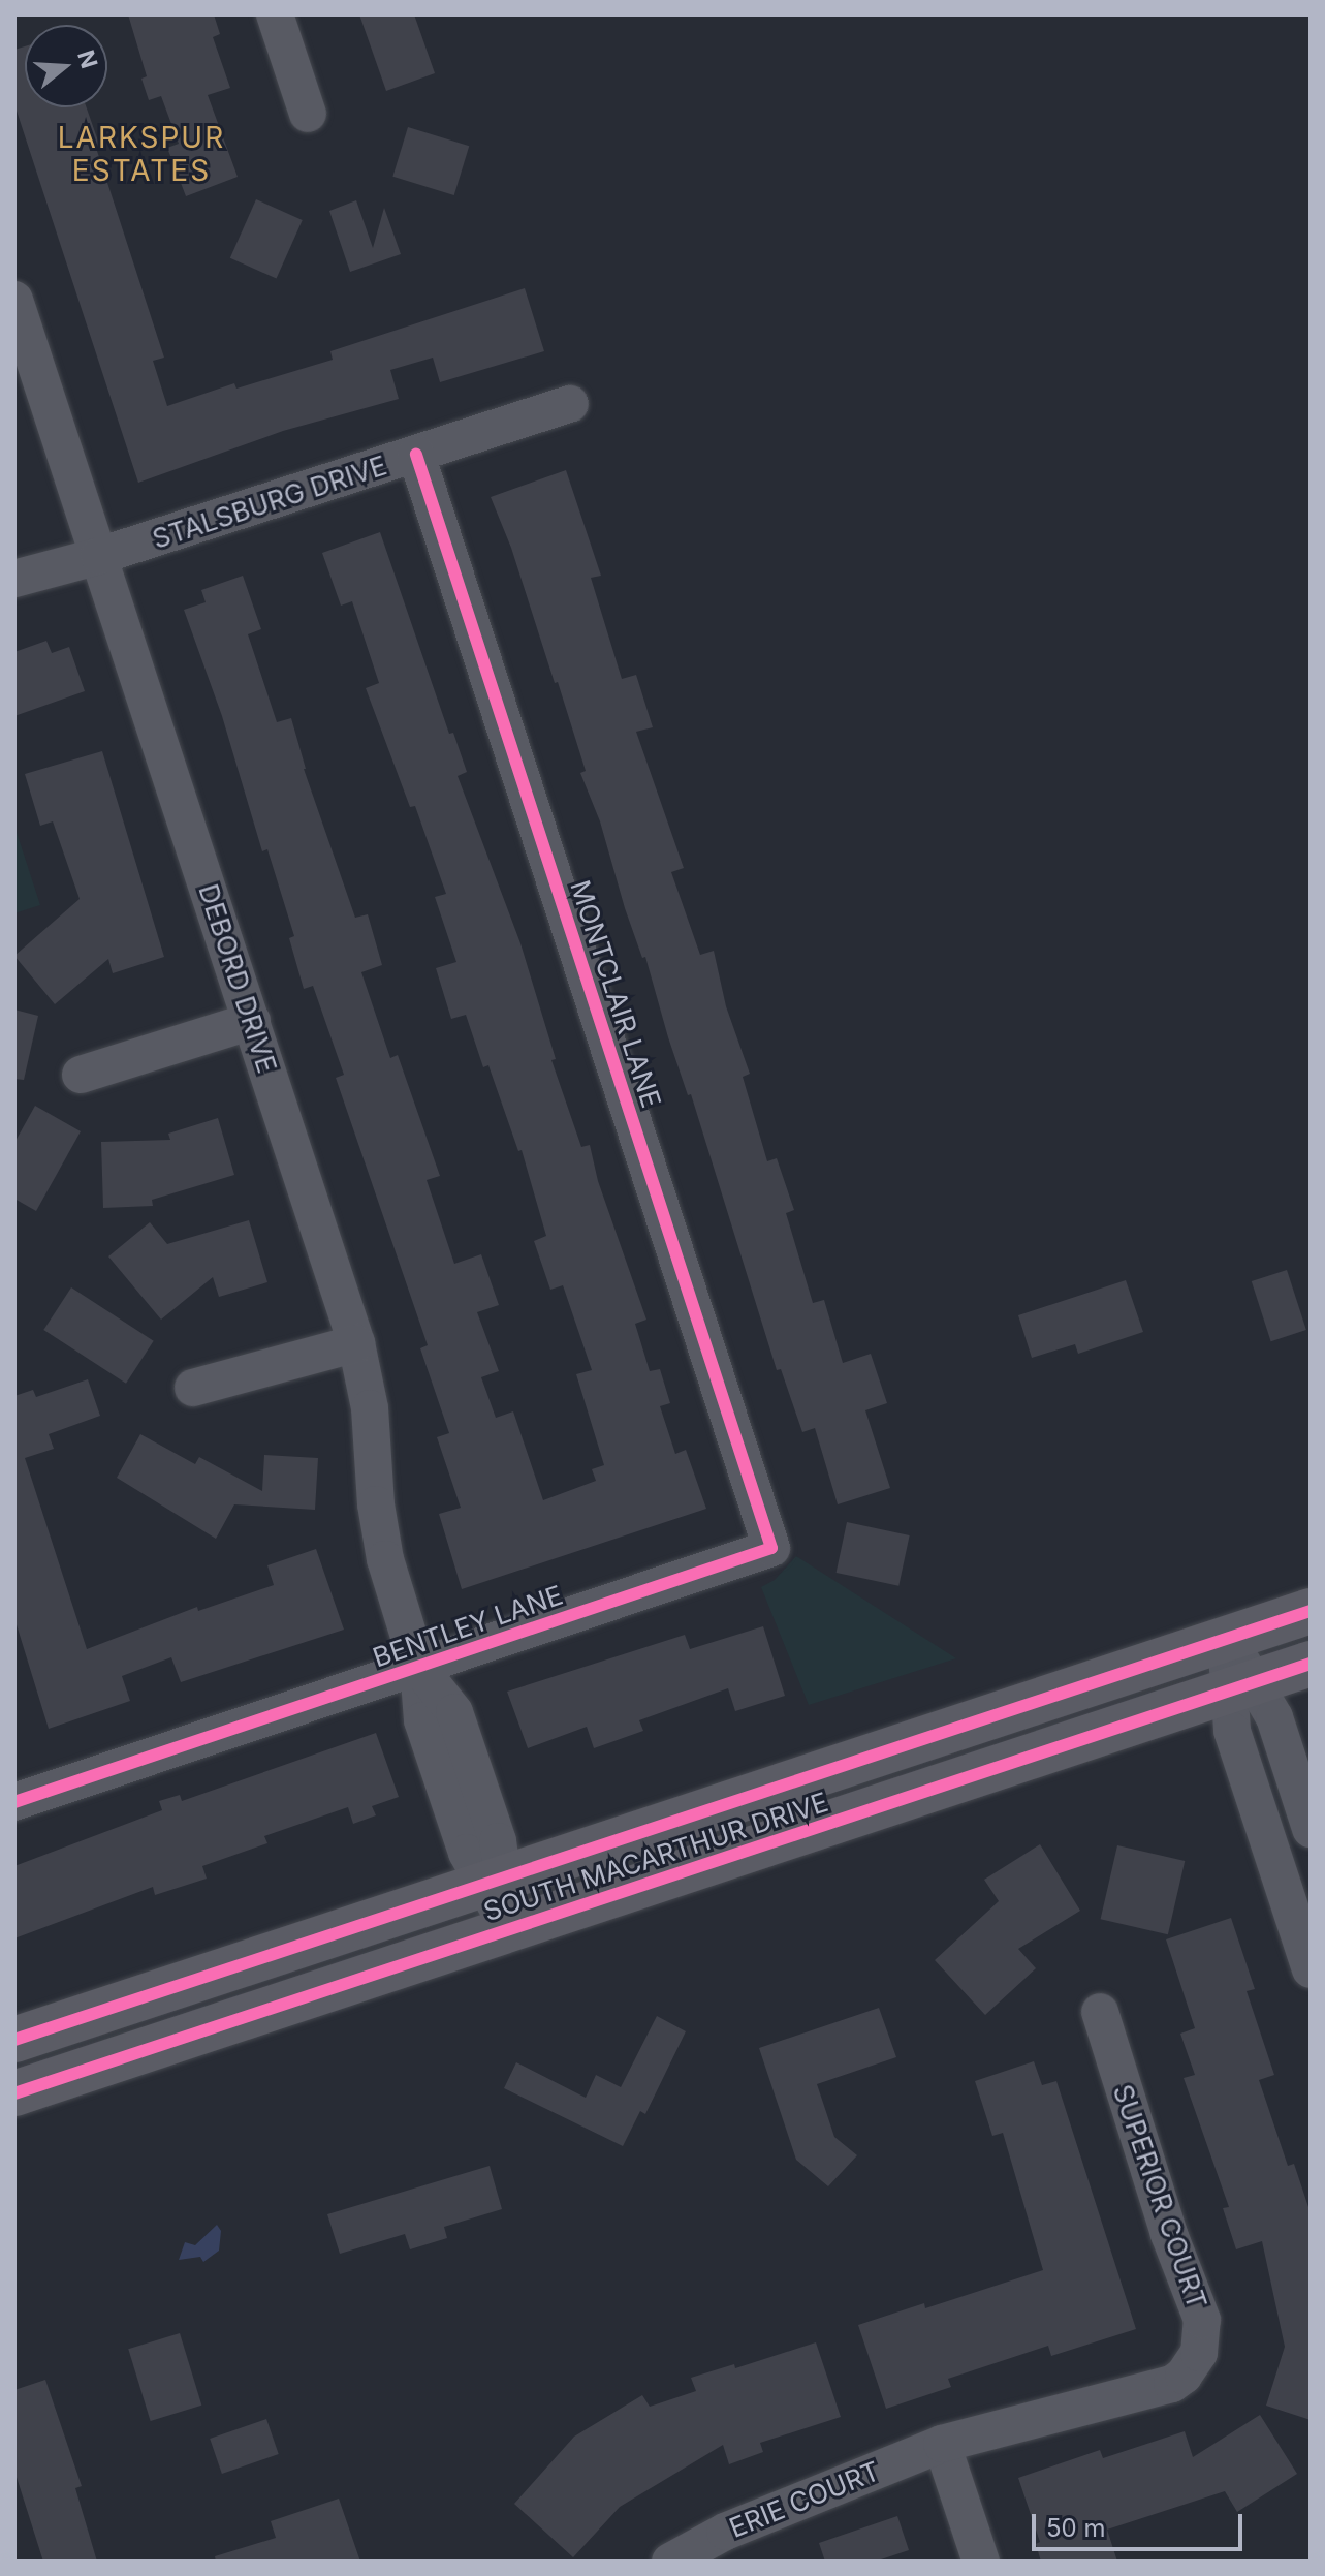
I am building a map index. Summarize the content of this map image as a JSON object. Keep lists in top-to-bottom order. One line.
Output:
{"streets":{"main road":["SOUTH MACARTHUR DRIVE"],"street":["STALSBURG DRIVE","DEBORD DRIVE","MONTCLAIR LANE","BENTLEY LANE","SUPERIOR COURT","ERIE COURT"]},"crossings":[["STALSBURG DRIVE","DEBORD DRIVE"],["STALSBURG DRIVE","MONTCLAIR LANE"],["DEBORD DRIVE","BENTLEY LANE"],["DEBORD DRIVE","SOUTH MACARTHUR DRIVE"],["MONTCLAIR LANE","BENTLEY LANE"],["SUPERIOR COURT","ERIE COURT"]],"districts":["LARKSPUR ESTATES"],"scale_bar":"50 m","north":"right"}
